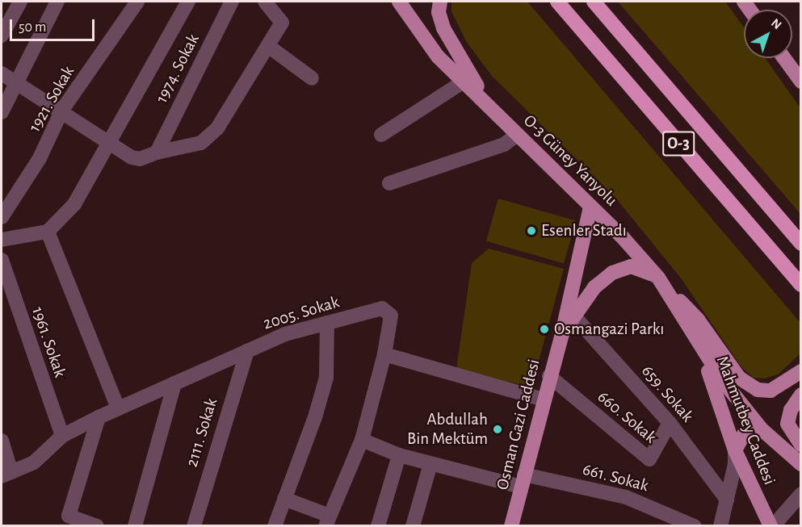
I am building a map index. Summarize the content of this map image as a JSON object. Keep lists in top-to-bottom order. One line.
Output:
{"streets":{"highway":["O-3"],"main road":["O-3 Güney Yanyolu","Mahmutbey Caddesi","Osman Gazi Caddesi"],"street":["1974. Sokak","1921. Sokak","2005. Sokak","1961. Sokak","659. Sokak","660. Sokak","2111. Sokak","661. Sokak"]},"crossings":[["O-3 Güney Yanyolu","Mahmutbey Caddesi"],["O-3 Güney Yanyolu","Osman Gazi Caddesi"],["2005. Sokak","1961. Sokak"],["2005. Sokak","2111. Sokak"],["2005. Sokak","661. Sokak"],["659. Sokak","660. Sokak"],["659. Sokak","Osman Gazi Caddesi"],["660. Sokak","Osman Gazi Caddesi"],["Mahmutbey Caddesi","Osman Gazi Caddesi"],["Osman Gazi Caddesi","661. Sokak"]],"places":["Esenler Stadı","Osmangazi Parkı","Abdullah Bin Mektüm"],"scale_bar":"50 m","north":"top right"}
